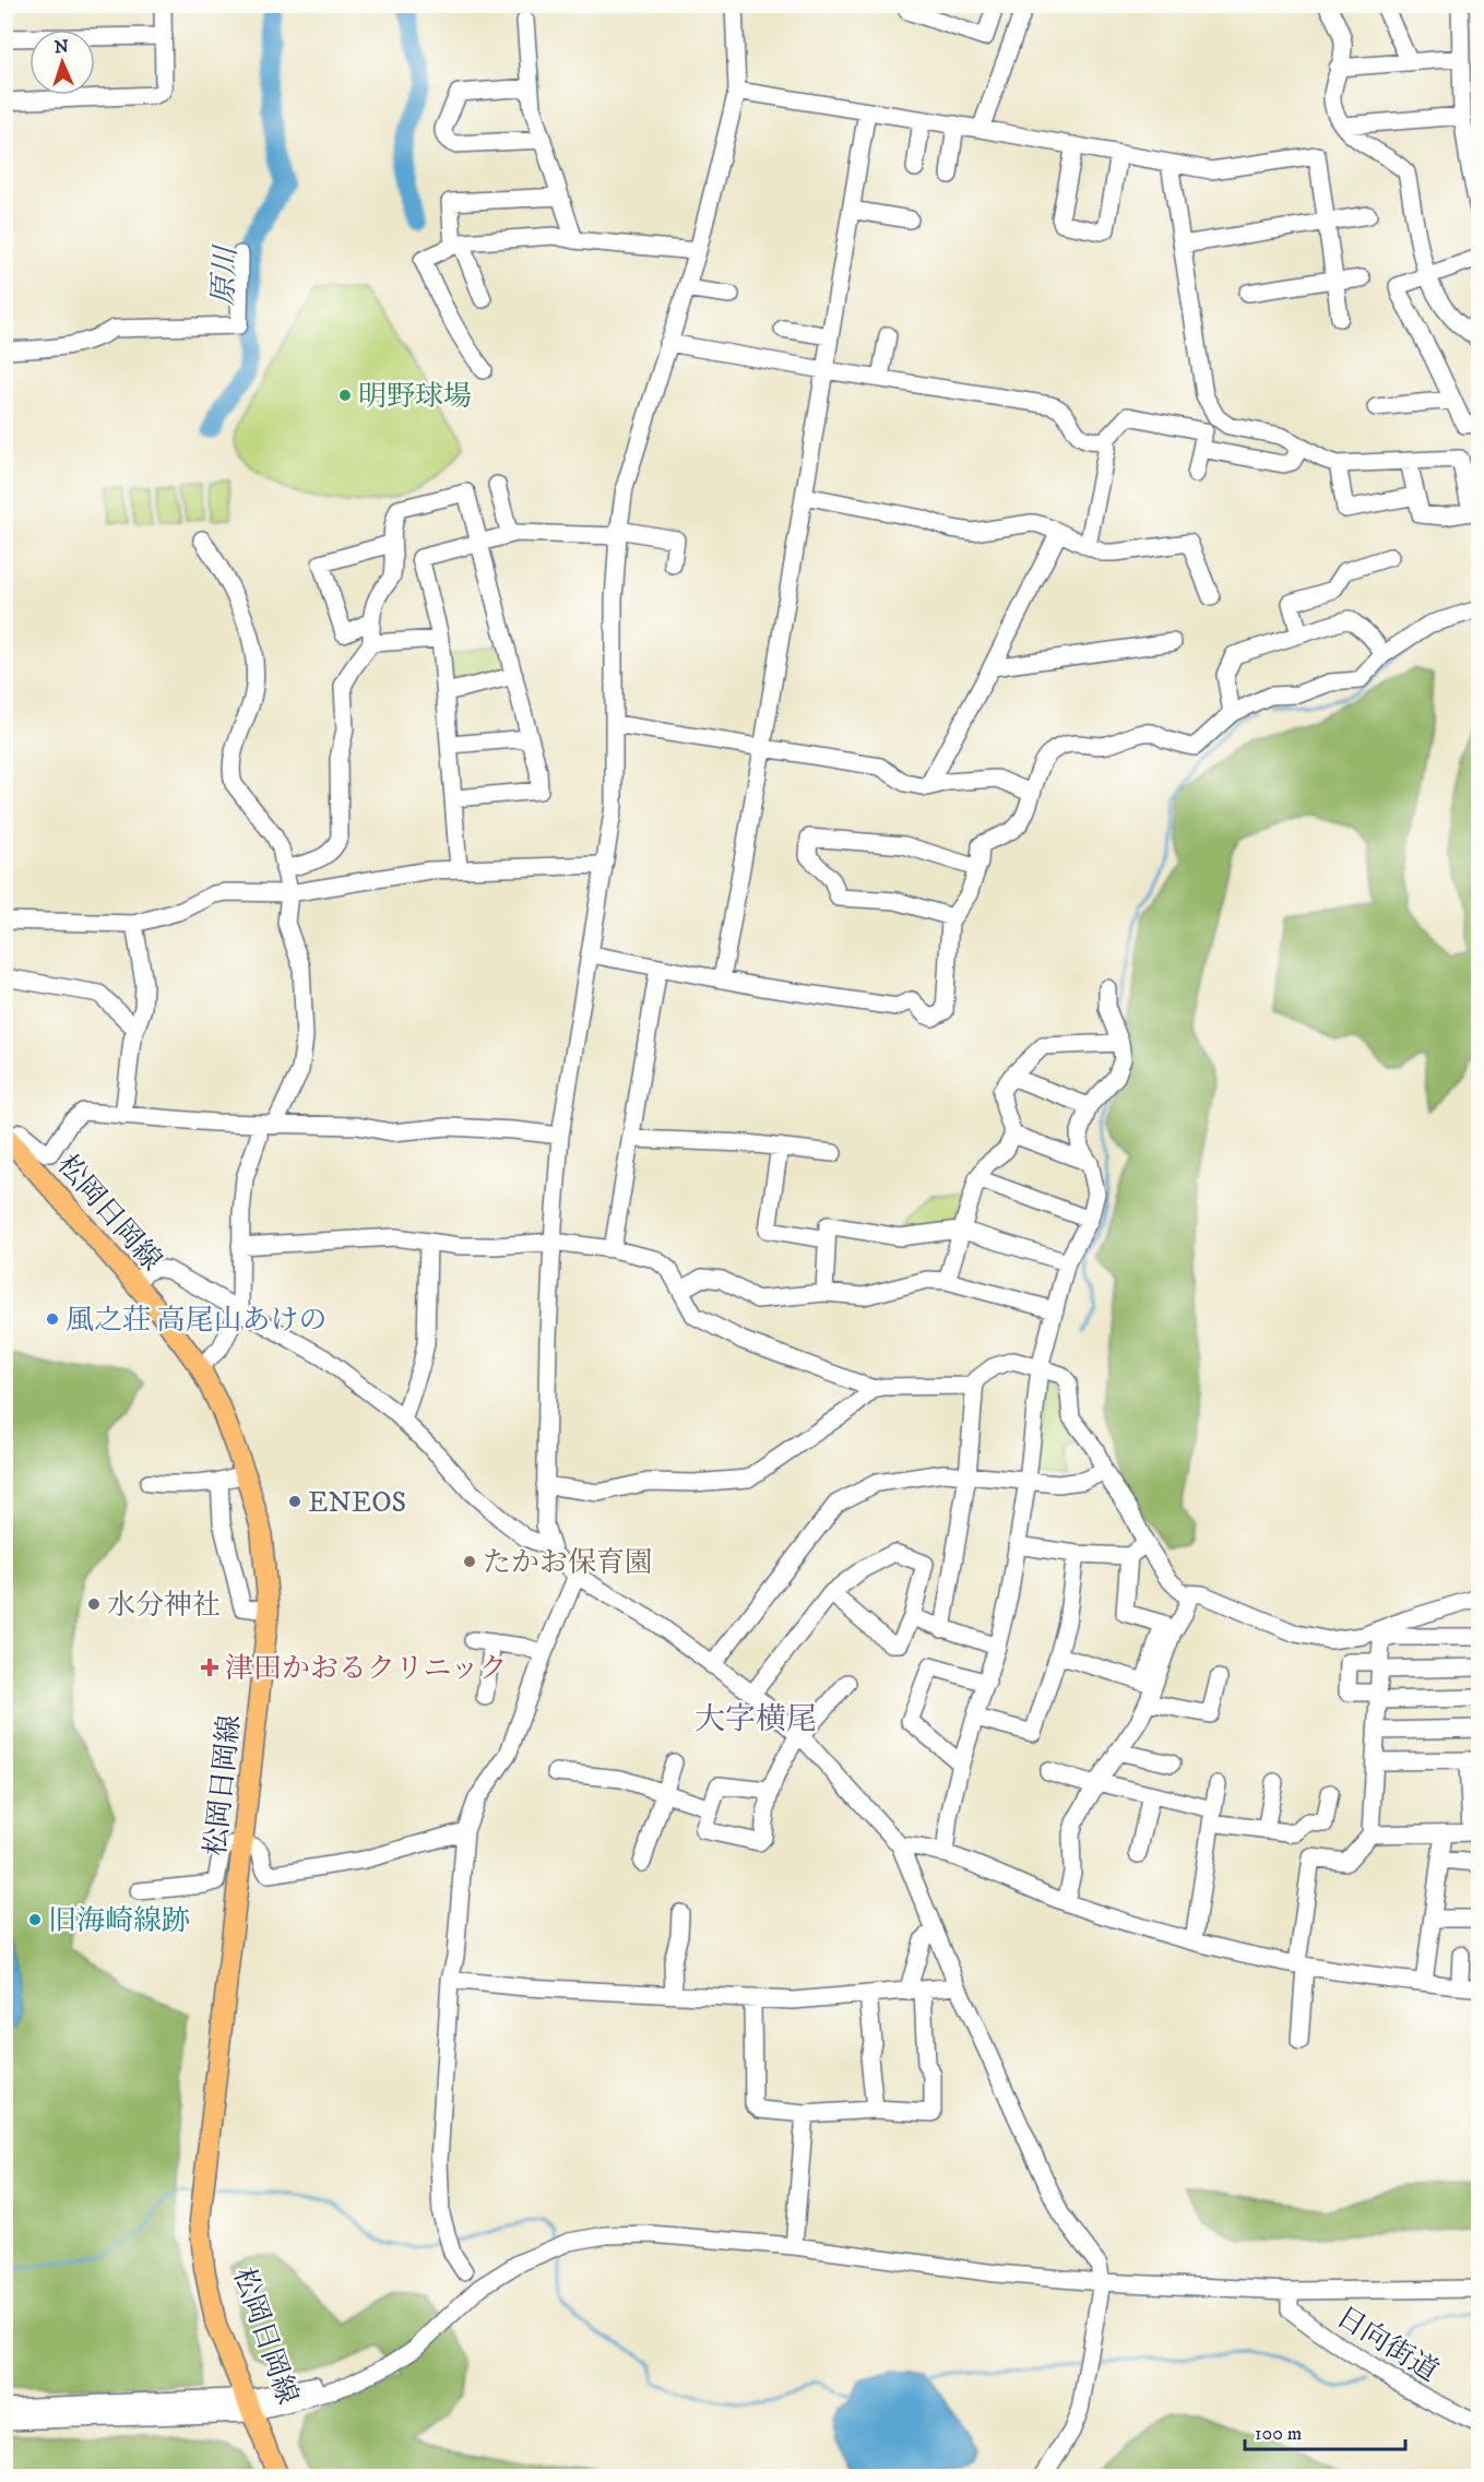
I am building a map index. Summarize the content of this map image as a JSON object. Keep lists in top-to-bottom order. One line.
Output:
{"streets":{"main road":["松岡日岡線"],"street":["日向街道"]},"districts":["大字横尾"],"water":["原川"],"places":{"other":["明野球場","風之荘 高尾山あけの","ENEOS","たかお保育園","水分神社","旧海崎線跡"],"health":["津田かおるクリニック"]},"scale_bar":"100 m","north":"top"}
